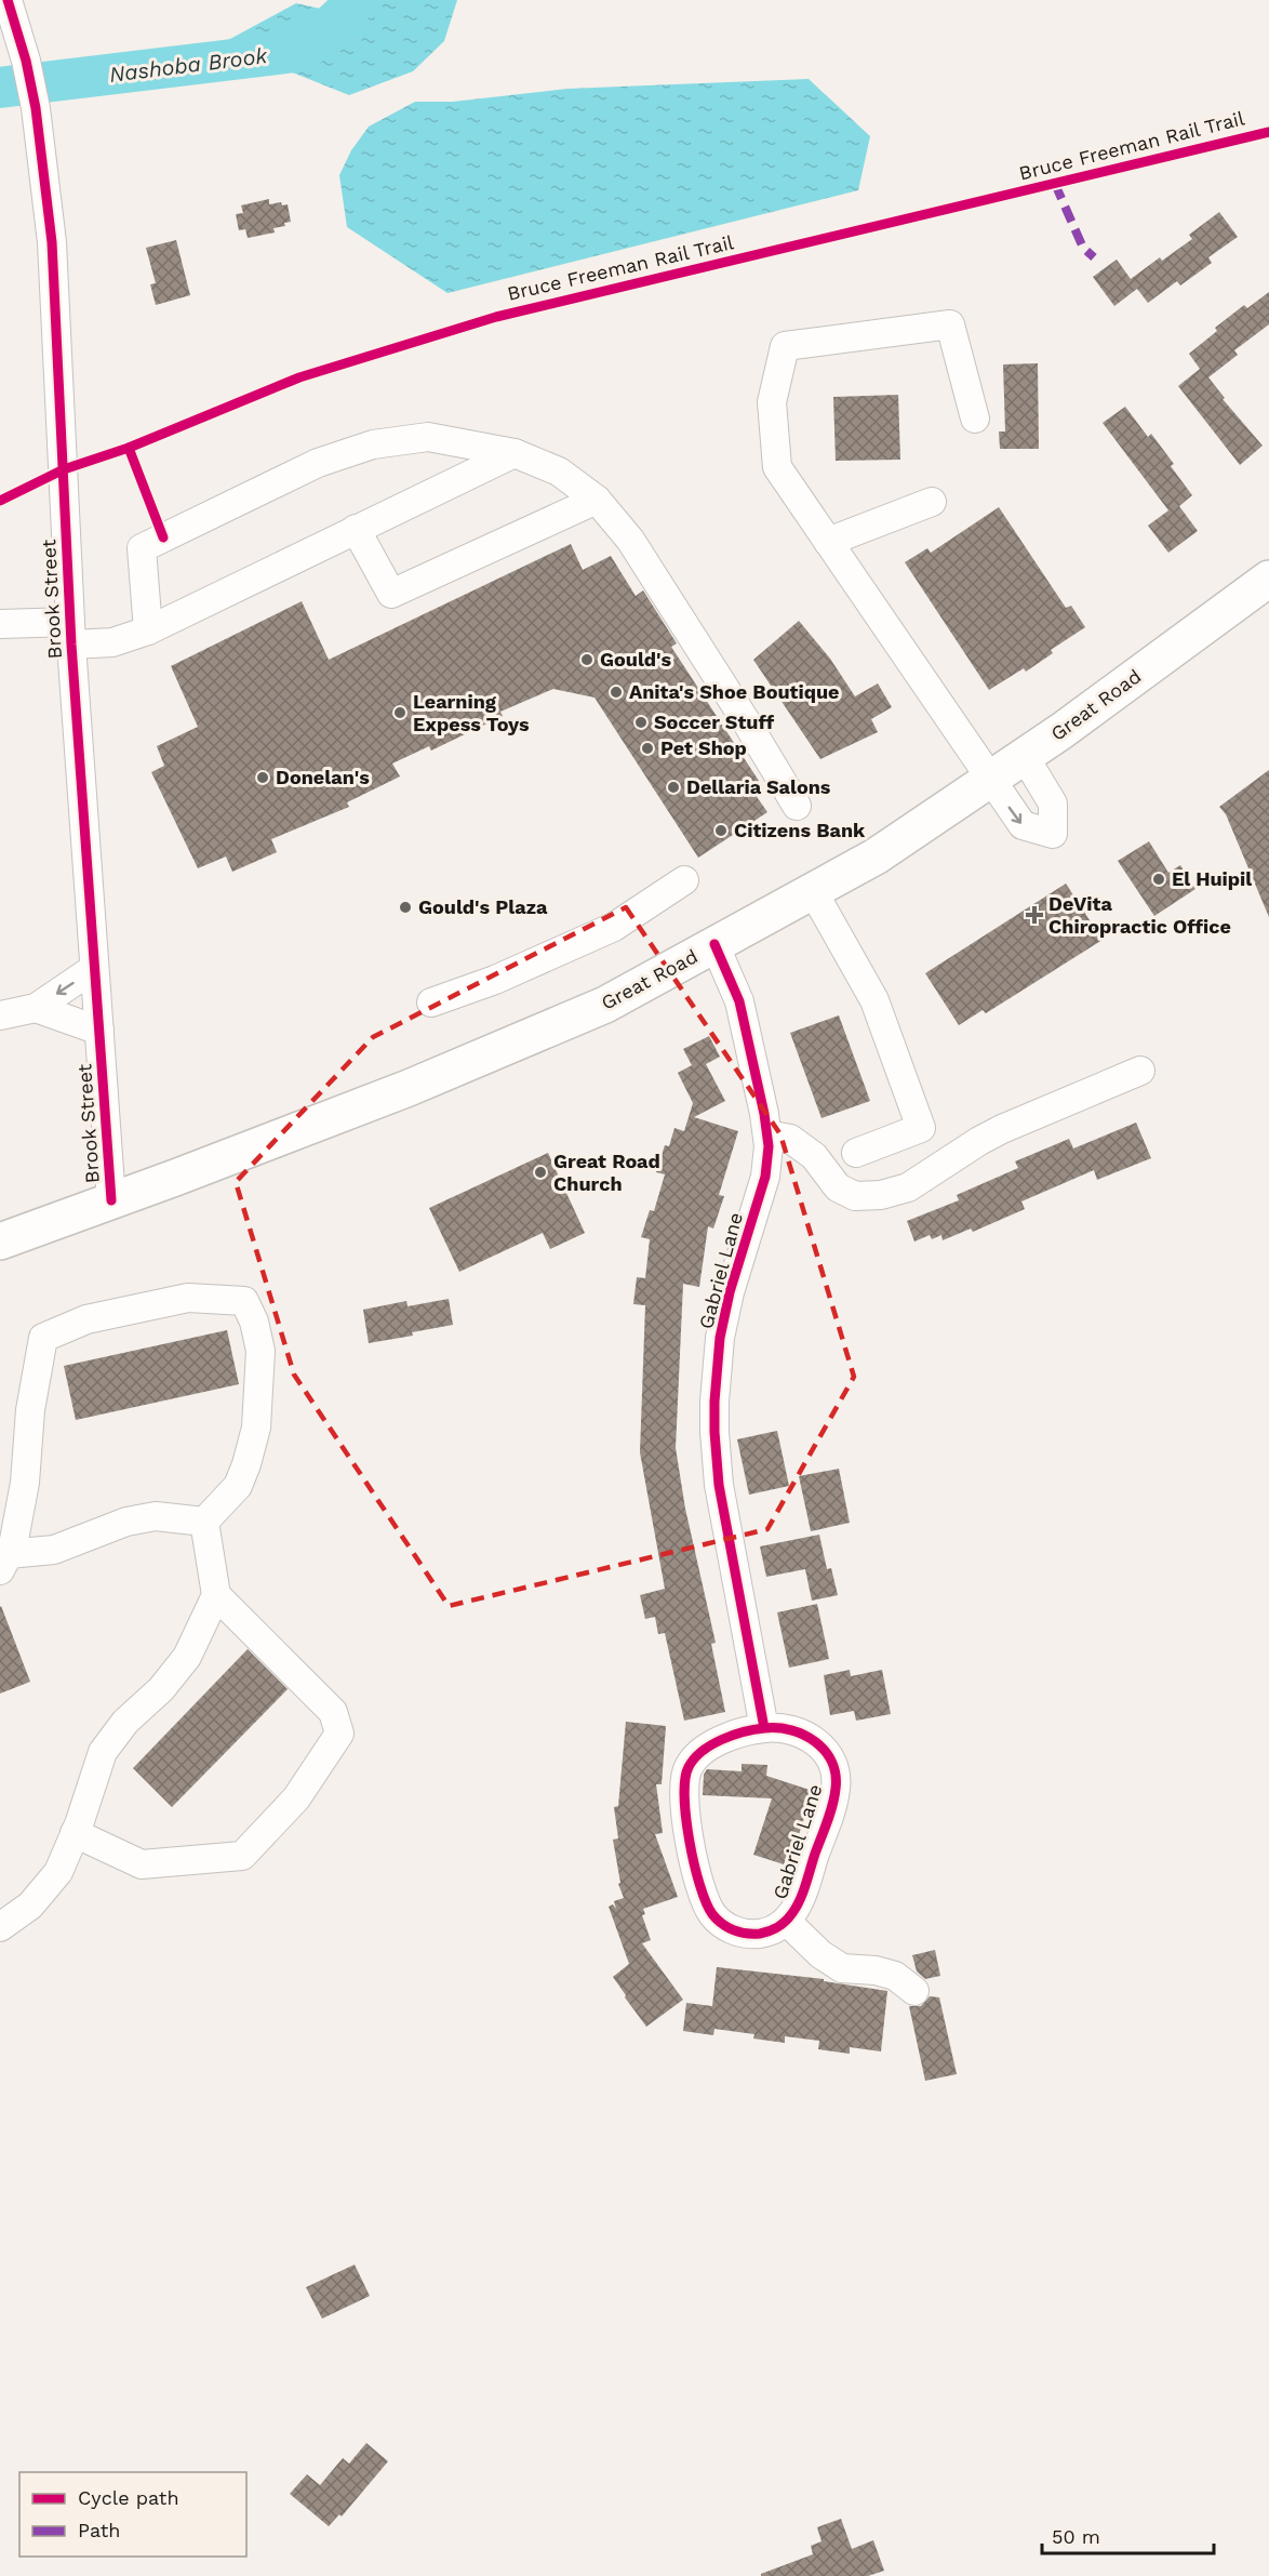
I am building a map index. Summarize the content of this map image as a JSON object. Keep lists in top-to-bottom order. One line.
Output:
{"streets":{"main road":["Great Road"],"street":["Brook Street","Gabriel Lane"],"cycle path":["Bruce Freeman Rail Trail"]},"crossings":[["Brook Street","Great Road"],["Great Road","Gabriel Lane"]],"water":["Nashoba Brook"],"places":{"other":["Gould's","Anita's Shoe Boutique","Learning Expess Toys","Soccer Stuff","Pet Shop","Donelan's","Dellaria Salons","Citizens Bank","El Huipil","Gould's Plaza","Great Road Church"],"health":["DeVita Chiropractic Office"]},"legend":["Cycle path","Path"],"scale_bar":"50 m"}
